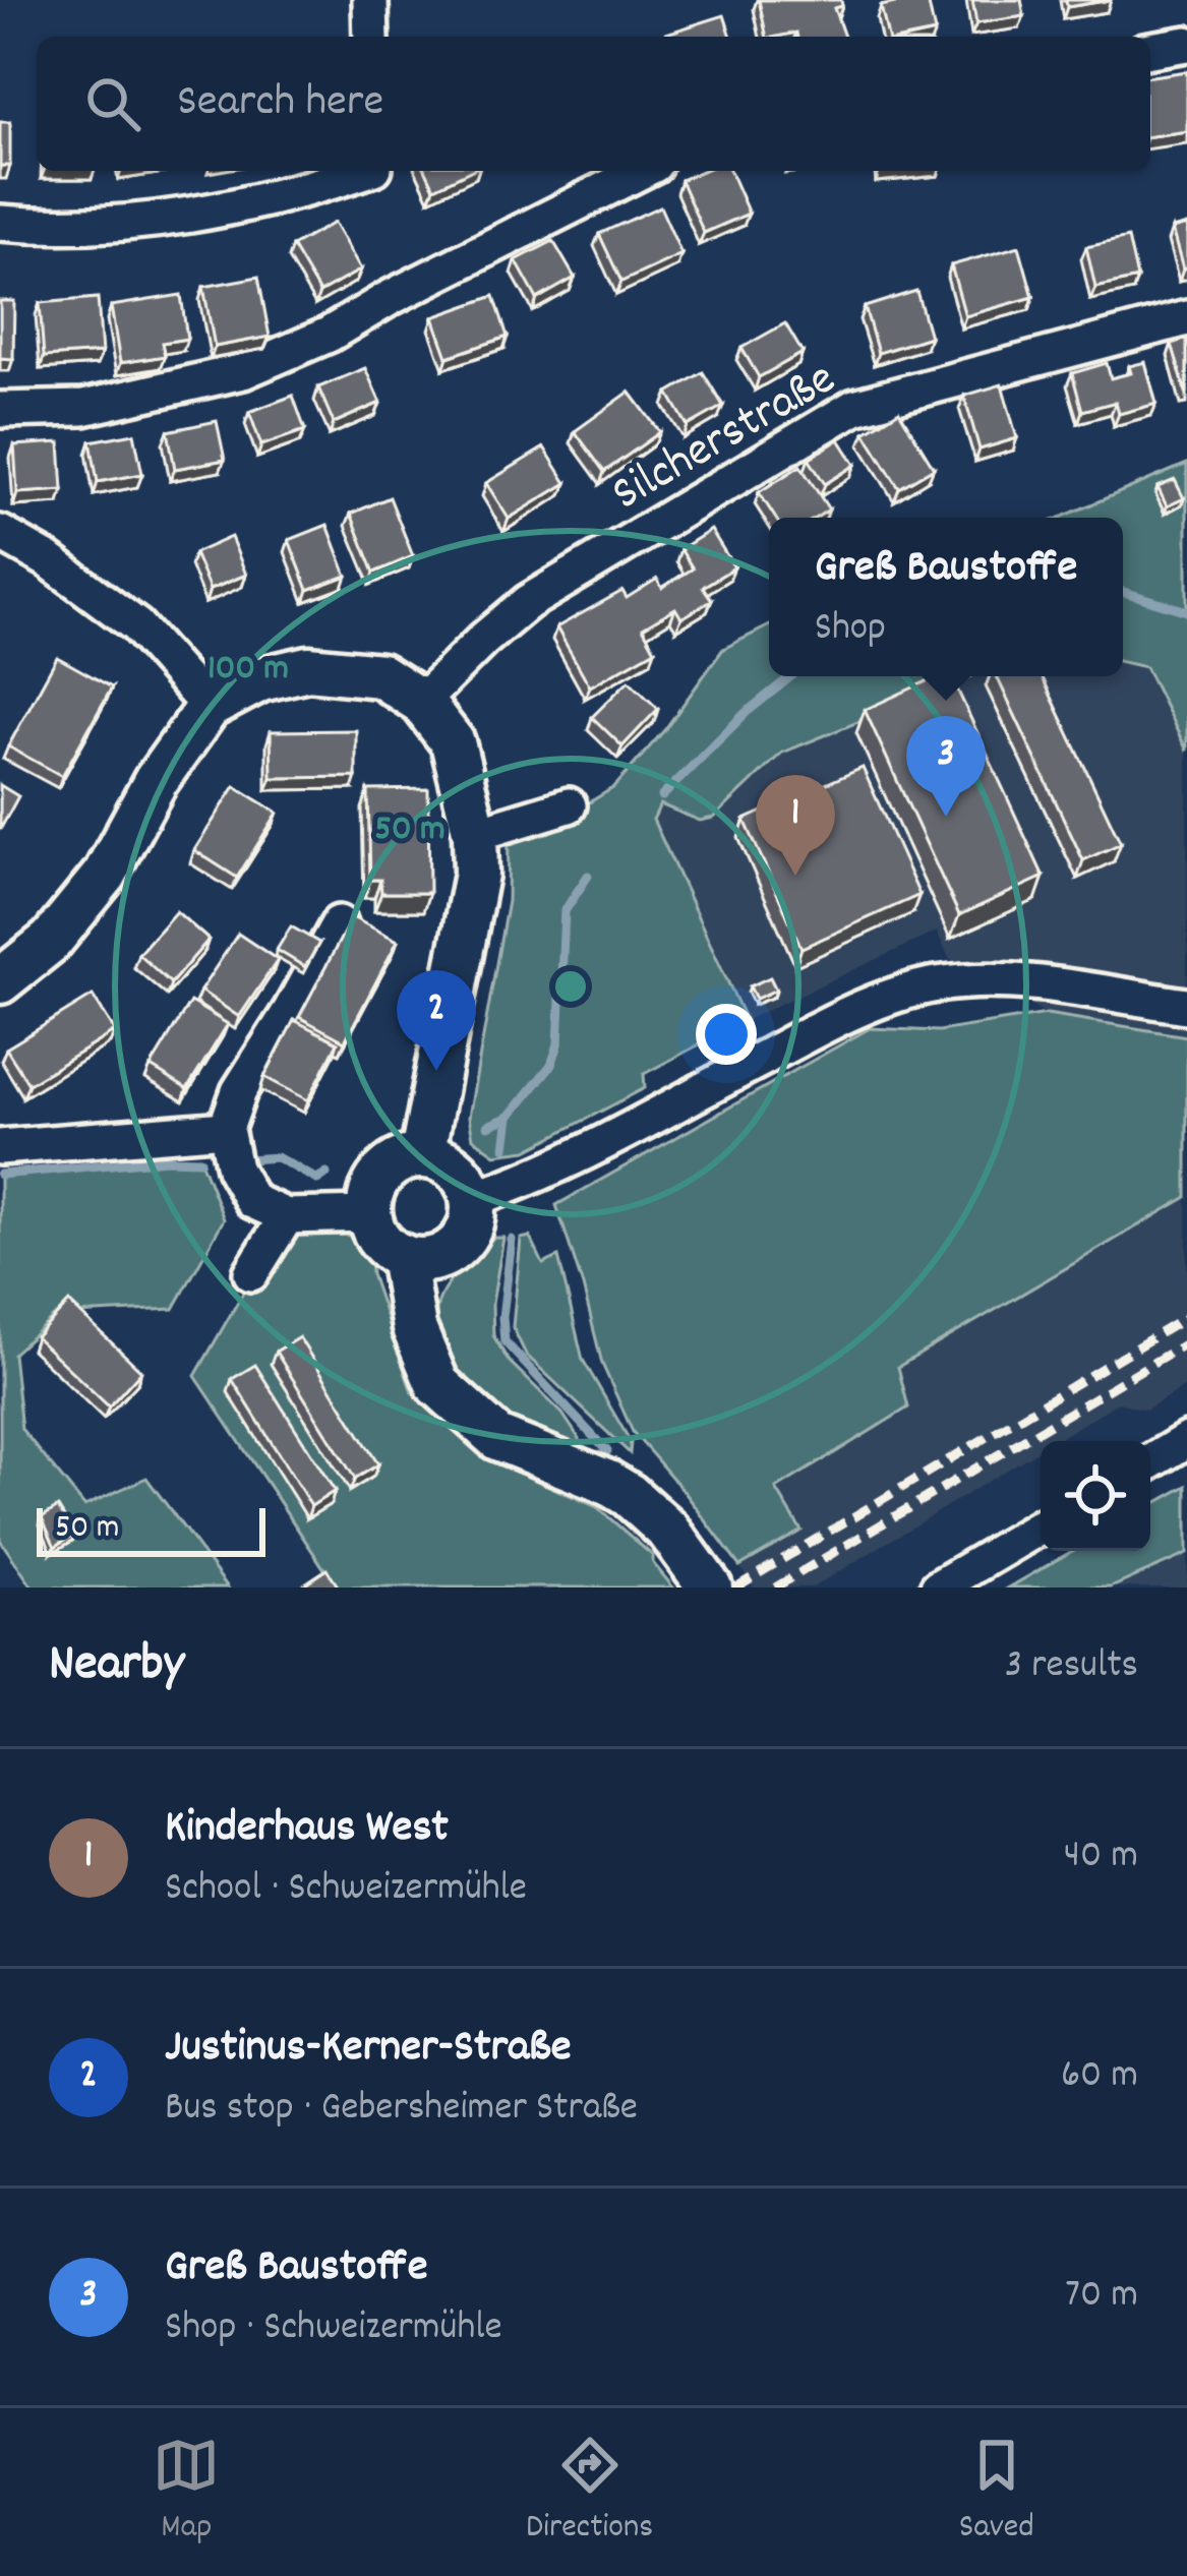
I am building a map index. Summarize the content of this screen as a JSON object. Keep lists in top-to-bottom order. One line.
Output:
{"streets":{"street":["Silcherstraße"]},"scale_bar":"50 m","page":{"search":"Search here","popup":["Greß Baustoffe","Shop"],"pins":["3","1","2"],"scale":"50 m","heading":["Nearby","3 results"],"list":[{"mark":"1","name":"Kinderhaus West","note":"School · Schweizermühle","value":"40 m"},{"mark":"2","name":"Justinus-Kerner-Straße","note":"Bus stop · Gebersheimer Straße","value":"60 m"},{"mark":"3","name":"Greß Baustoffe","note":"Shop · Schweizermühle","value":"70 m"}],"nav":["Map","Directions","Saved"]},"rings":["100 m","50 m"]}
